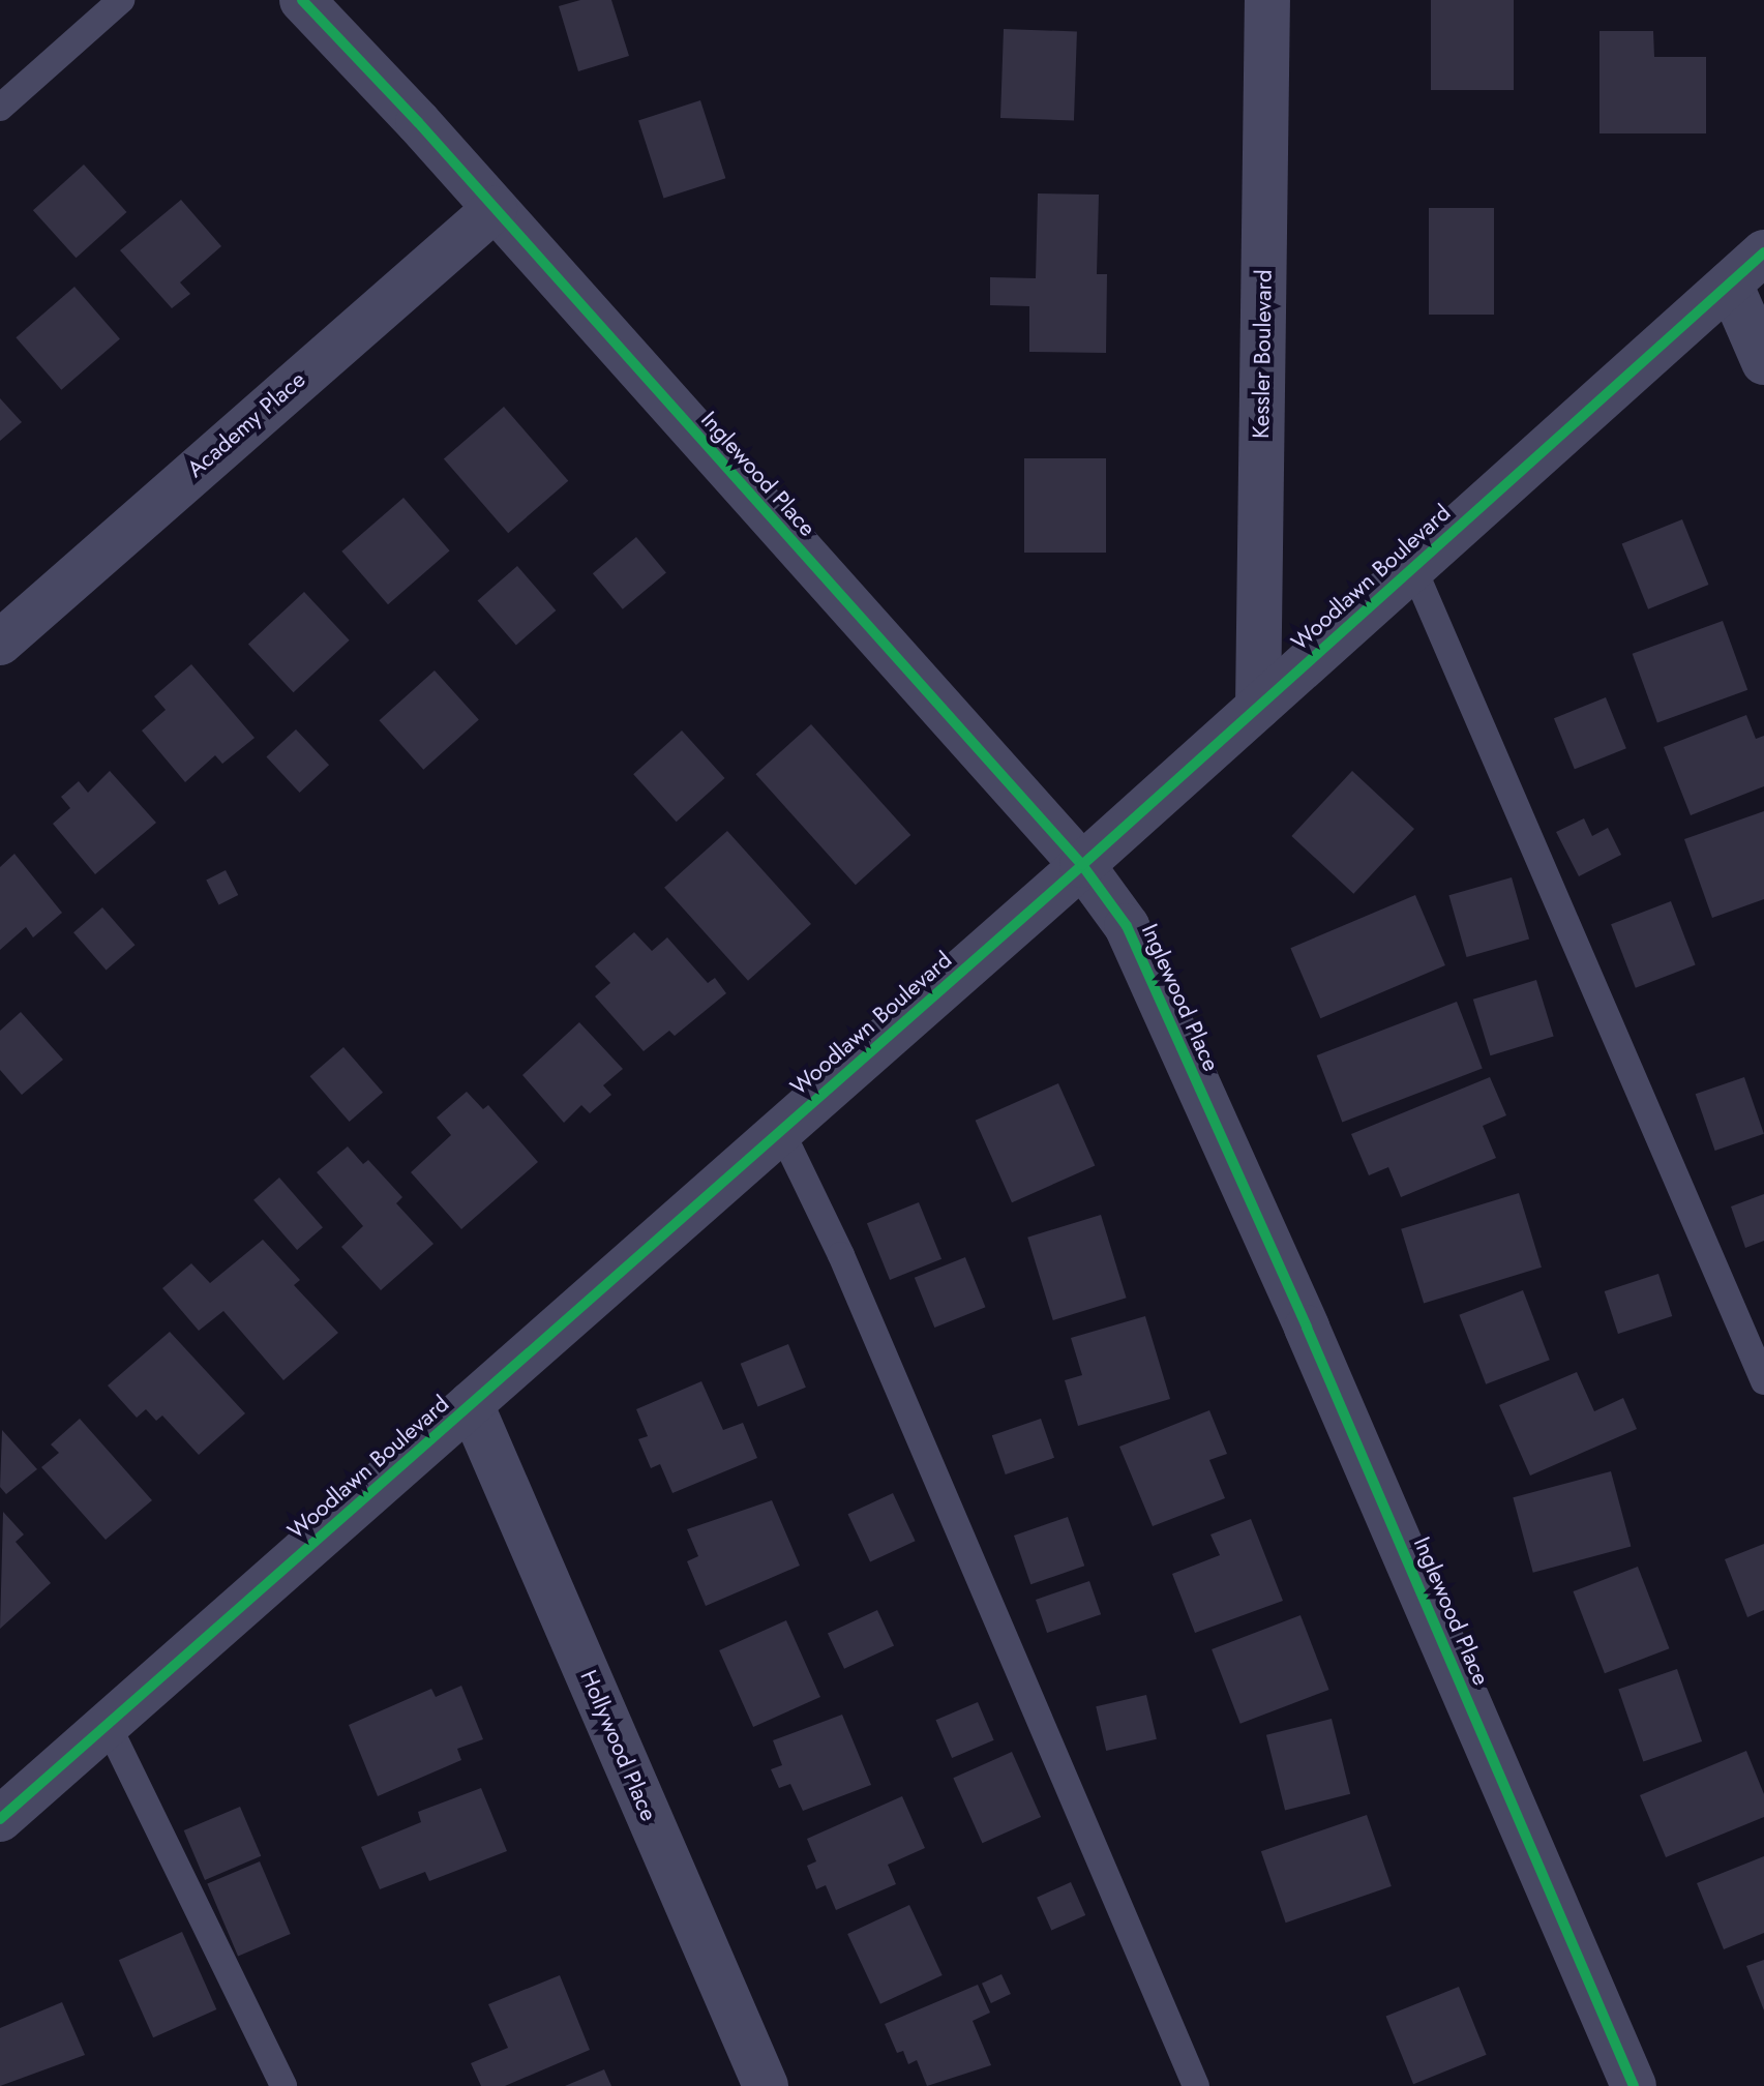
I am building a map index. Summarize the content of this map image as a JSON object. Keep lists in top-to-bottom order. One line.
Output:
{"streets":{"street":["Kessler Boulevard","Academy Place","Inglewood Place","Woodlawn Boulevard","Hollywood Place"]},"crossings":[["Kessler Boulevard","Woodlawn Boulevard"],["Academy Place","Inglewood Place"],["Inglewood Place","Woodlawn Boulevard"],["Woodlawn Boulevard","Hollywood Place"]]}
